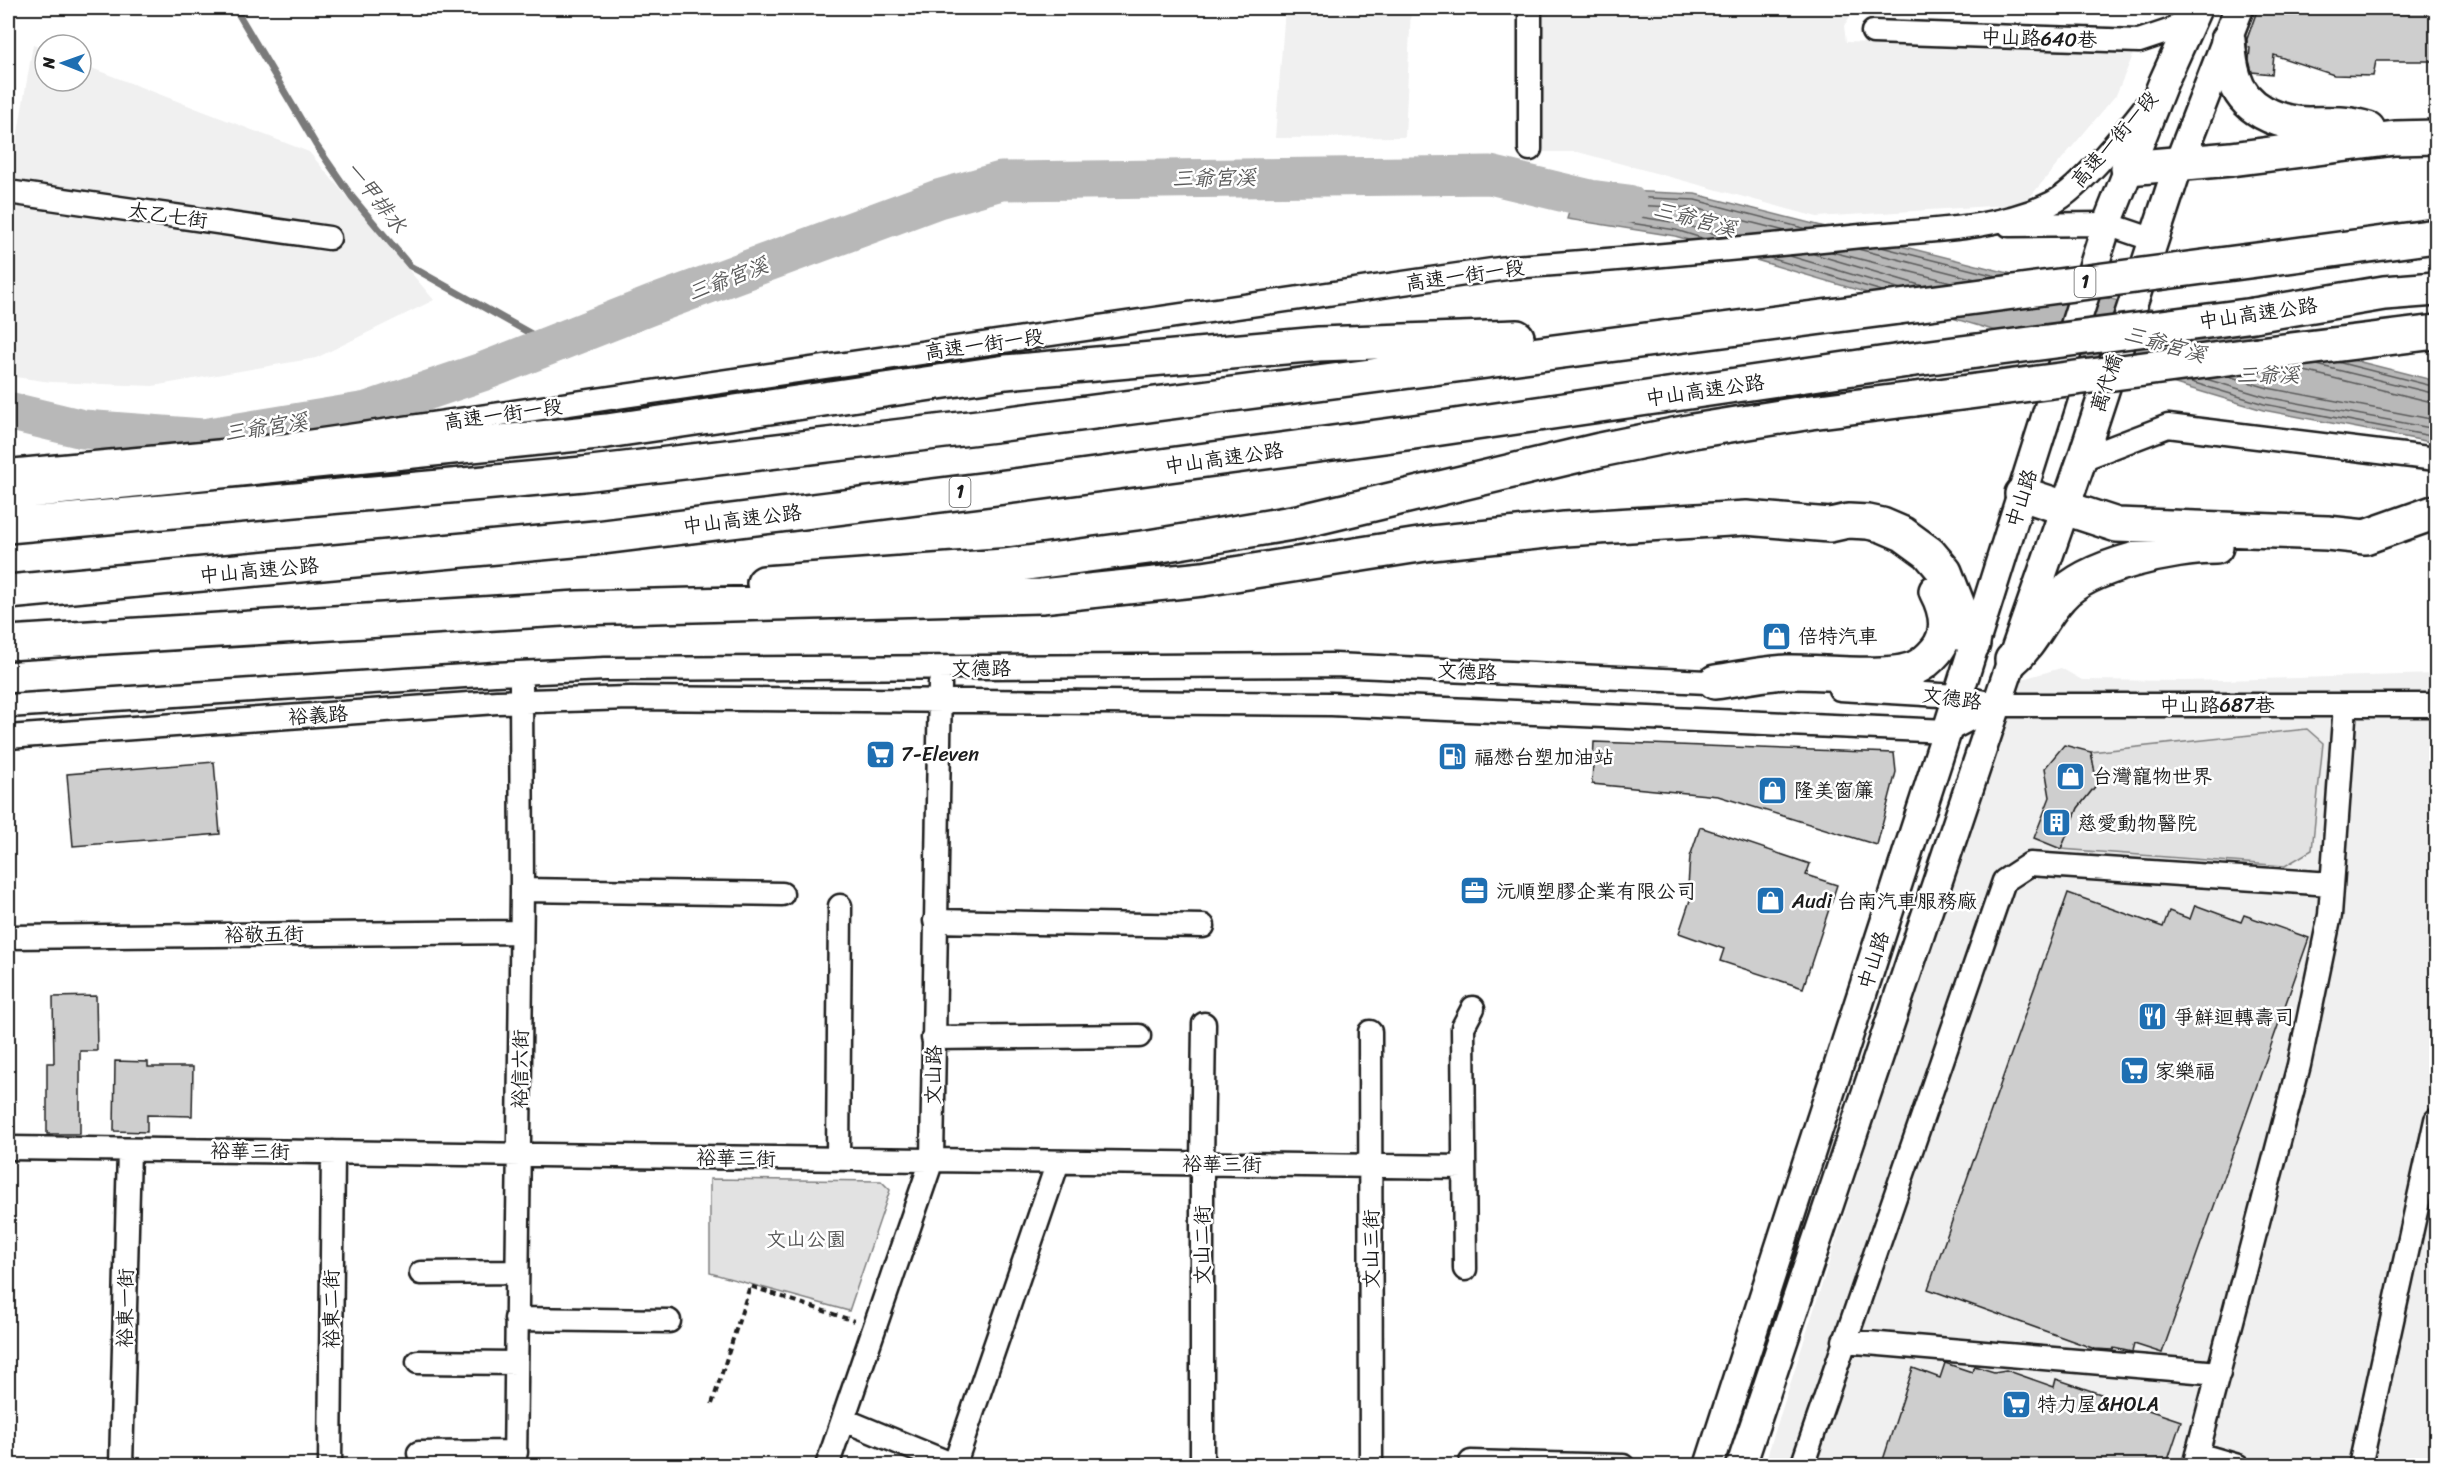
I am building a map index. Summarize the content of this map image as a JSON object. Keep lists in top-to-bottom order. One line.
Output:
{"streets":{"highway":["1","中山高速公路"],"main road":["萬代橋","中山路"],"street":["中山路640巷","高速一街一段","太乙七街","文德路","中山路687巷","裕義路","裕敬五街","裕信六街","文山路","裕華三街","文山二街","文山三街","裕東一街","裕東二街"]},"crossings":[["高速一街一段","萬代橋"],["高速一街一段","中山路"],["萬代橋","中山路"],["中山路","文德路"],["中山路","中山路687巷"],["文德路","中山路687巷"],["文德路","裕義路"],["文德路","文山路"],["裕義路","裕信六街"],["裕敬五街","裕信六街"],["裕信六街","裕華三街"],["文山路","裕華三街"],["裕華三街","文山二街"],["裕華三街","文山三街"],["裕華三街","裕東一街"],["裕華三街","裕東二街"]],"water":["三爺宮溪","一甲排水","三爺溪"],"parks":["文山公園"],"places":{"shop":["倍特汽車","台灣寵物世界","隆美窗簾","Audi 台南汽車服務廠"],"supermarket":["7-Eleven","家樂福","特力屋&HOLA"],"fuel station":["福懋台塑加油站"],"building":["慈愛動物醫院"],"office":["沅順塑膠企業有限公司"],"restaurant":["爭鮮迴轉壽司"]},"north":"left"}
